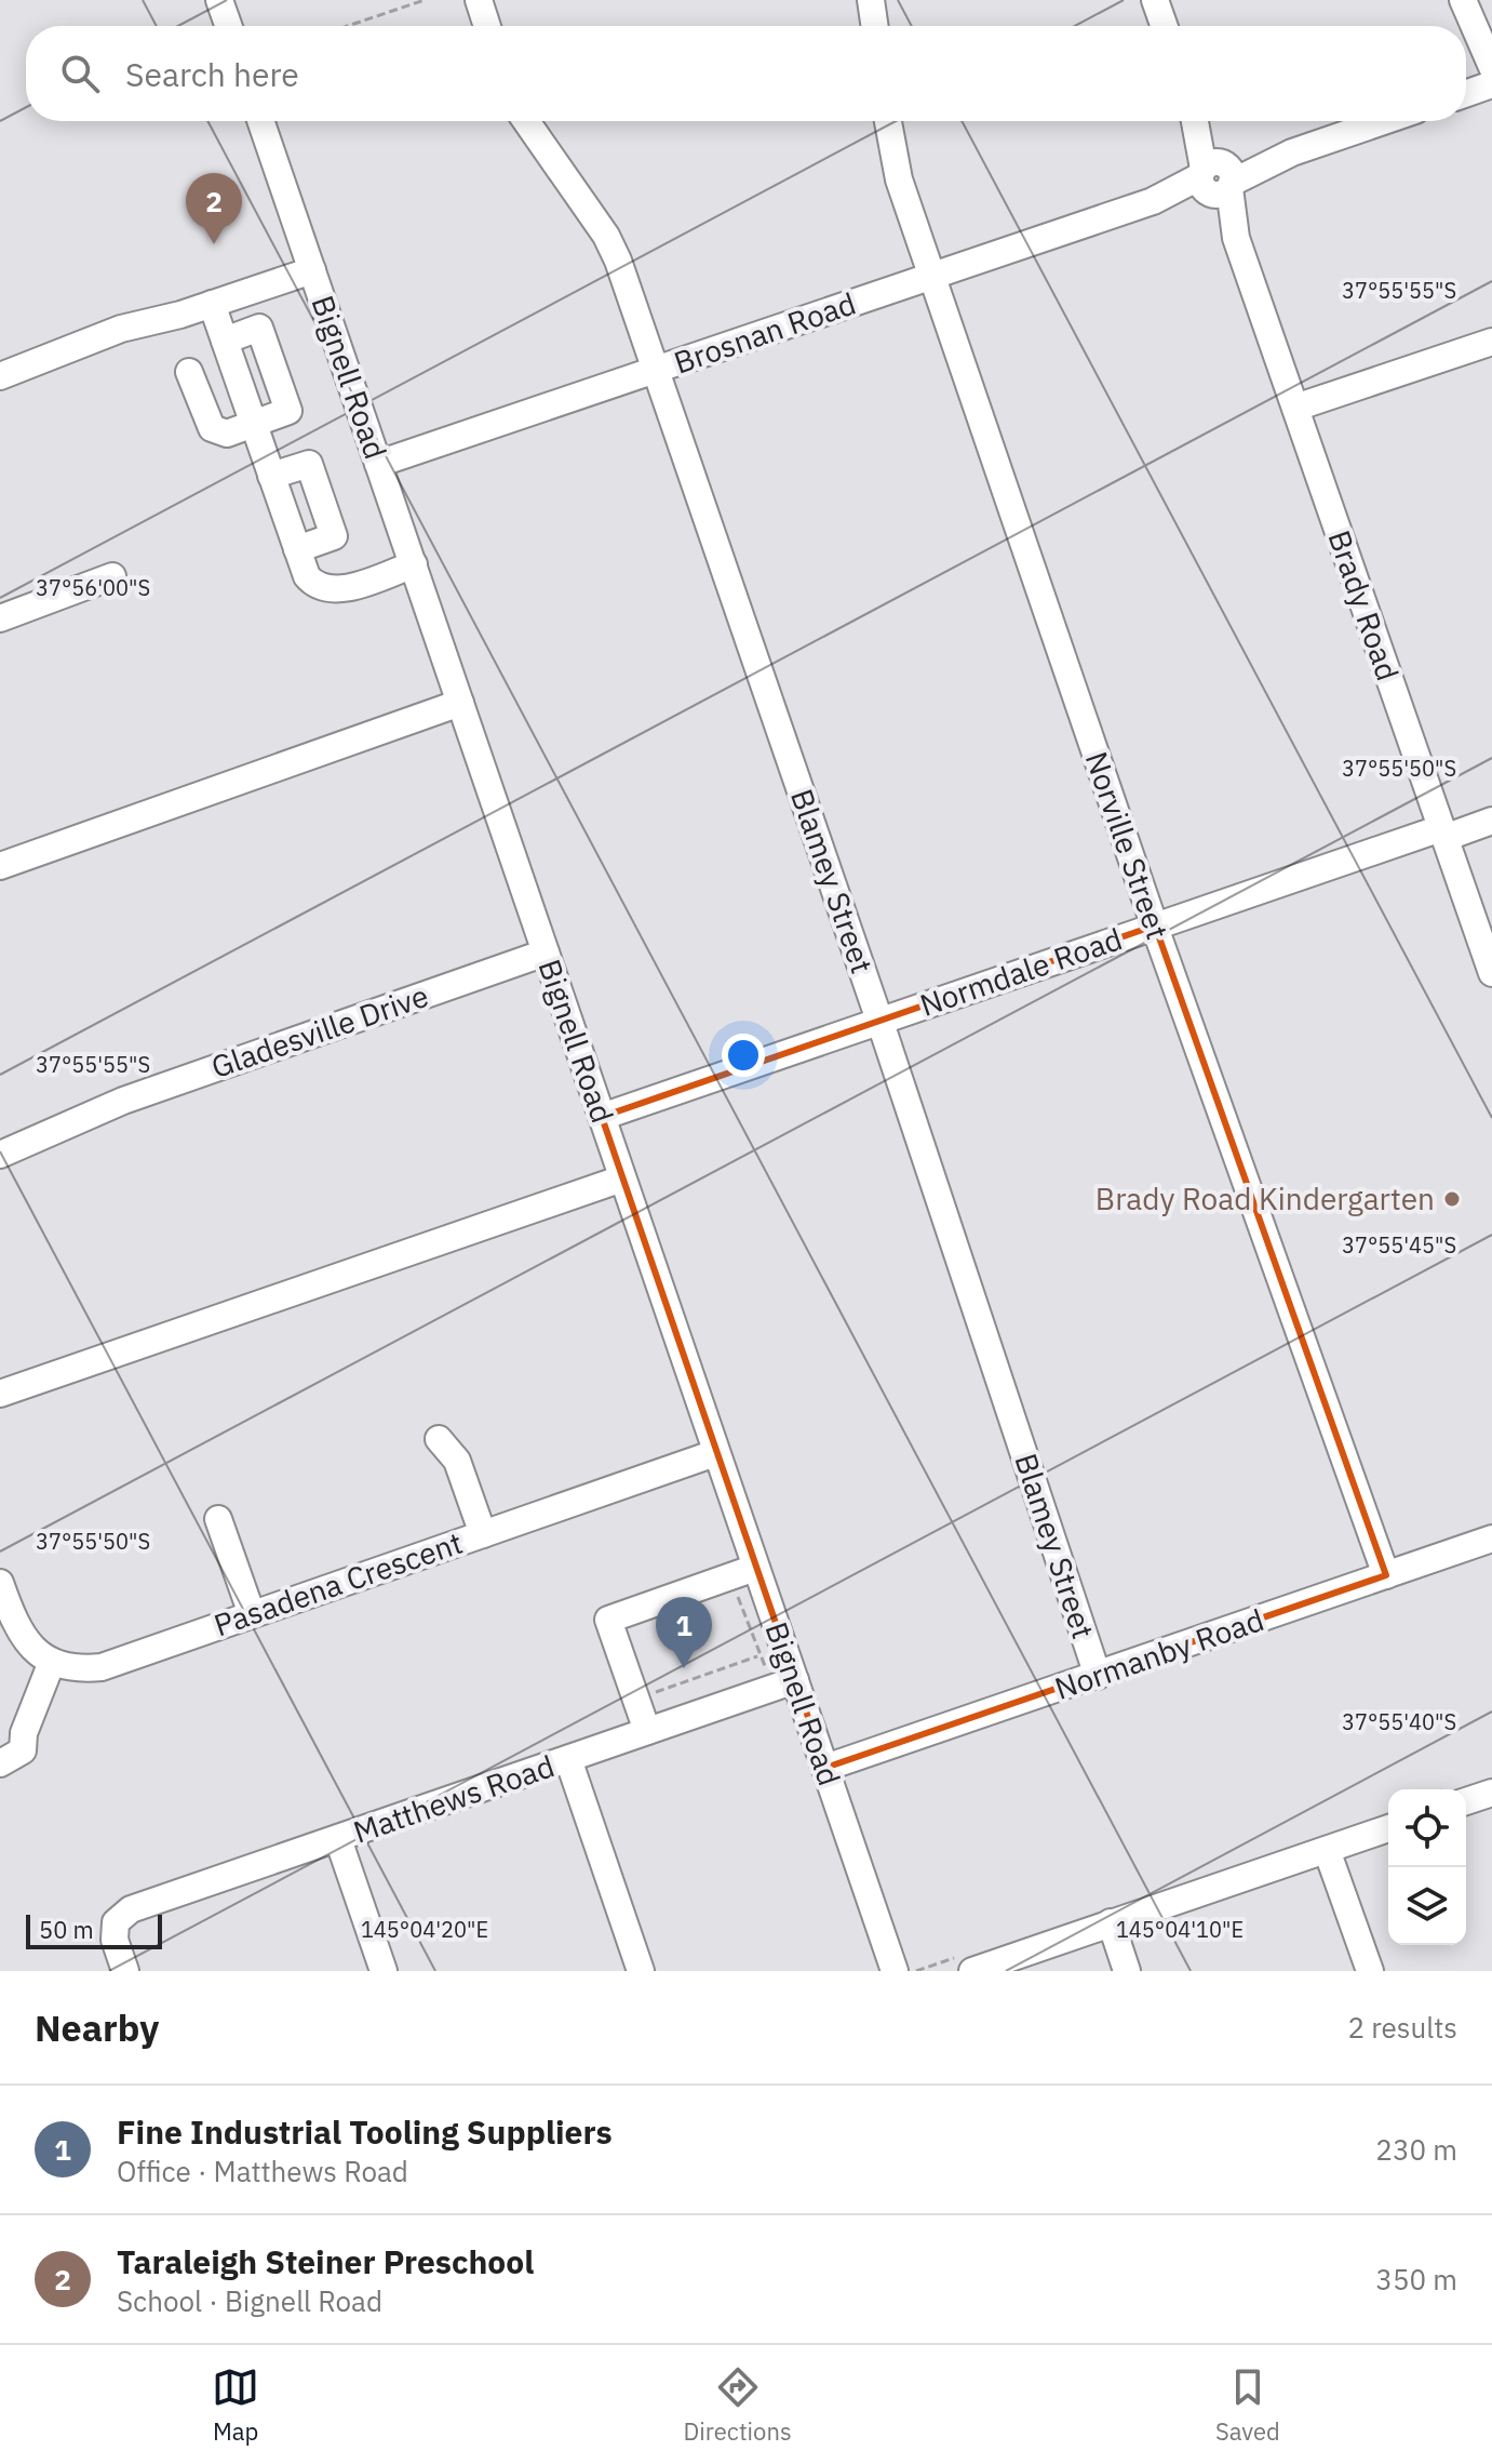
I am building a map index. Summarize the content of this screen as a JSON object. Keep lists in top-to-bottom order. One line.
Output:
{"streets":{"street":["Brosnan Road","Bignell Road","Brady Road","Norville Street","Blamey Street","Normdale Road","Gladesville Drive","Pasadena Crescent","Normanby Road","Matthews Road"]},"crossings":[["Brosnan Road","Bignell Road"],["Brosnan Road","Brady Road"],["Brosnan Road","Norville Street"],["Brosnan Road","Blamey Street"],["Bignell Road","Normdale Road"],["Bignell Road","Gladesville Drive"],["Bignell Road","Pasadena Crescent"],["Bignell Road","Normanby Road"],["Bignell Road","Matthews Road"],["Brady Road","Normdale Road"],["Norville Street","Normdale Road"],["Norville Street","Normanby Road"],["Blamey Street","Normdale Road"],["Blamey Street","Normanby Road"]],"places":["Brady Road Kindergarten"],"scale_bar":"50 m","page":{"search":"Search here","pins":["2","1"],"scale":"50 m","heading":["Nearby","2 results"],"list":[{"mark":"1","name":"Fine Industrial Tooling Suppliers","note":"Office · Matthews Road","value":"230 m"},{"mark":"2","name":"Taraleigh Steiner Preschool","note":"School · Bignell Road","value":"350 m"}],"nav":["Map","Directions","Saved"]},"coordinates":["37°55'55\"S","37°56'00\"S","37°55'50\"S","37°55'45\"S","37°55'40\"S","145°04'20\"E","145°04'10\"E"]}
